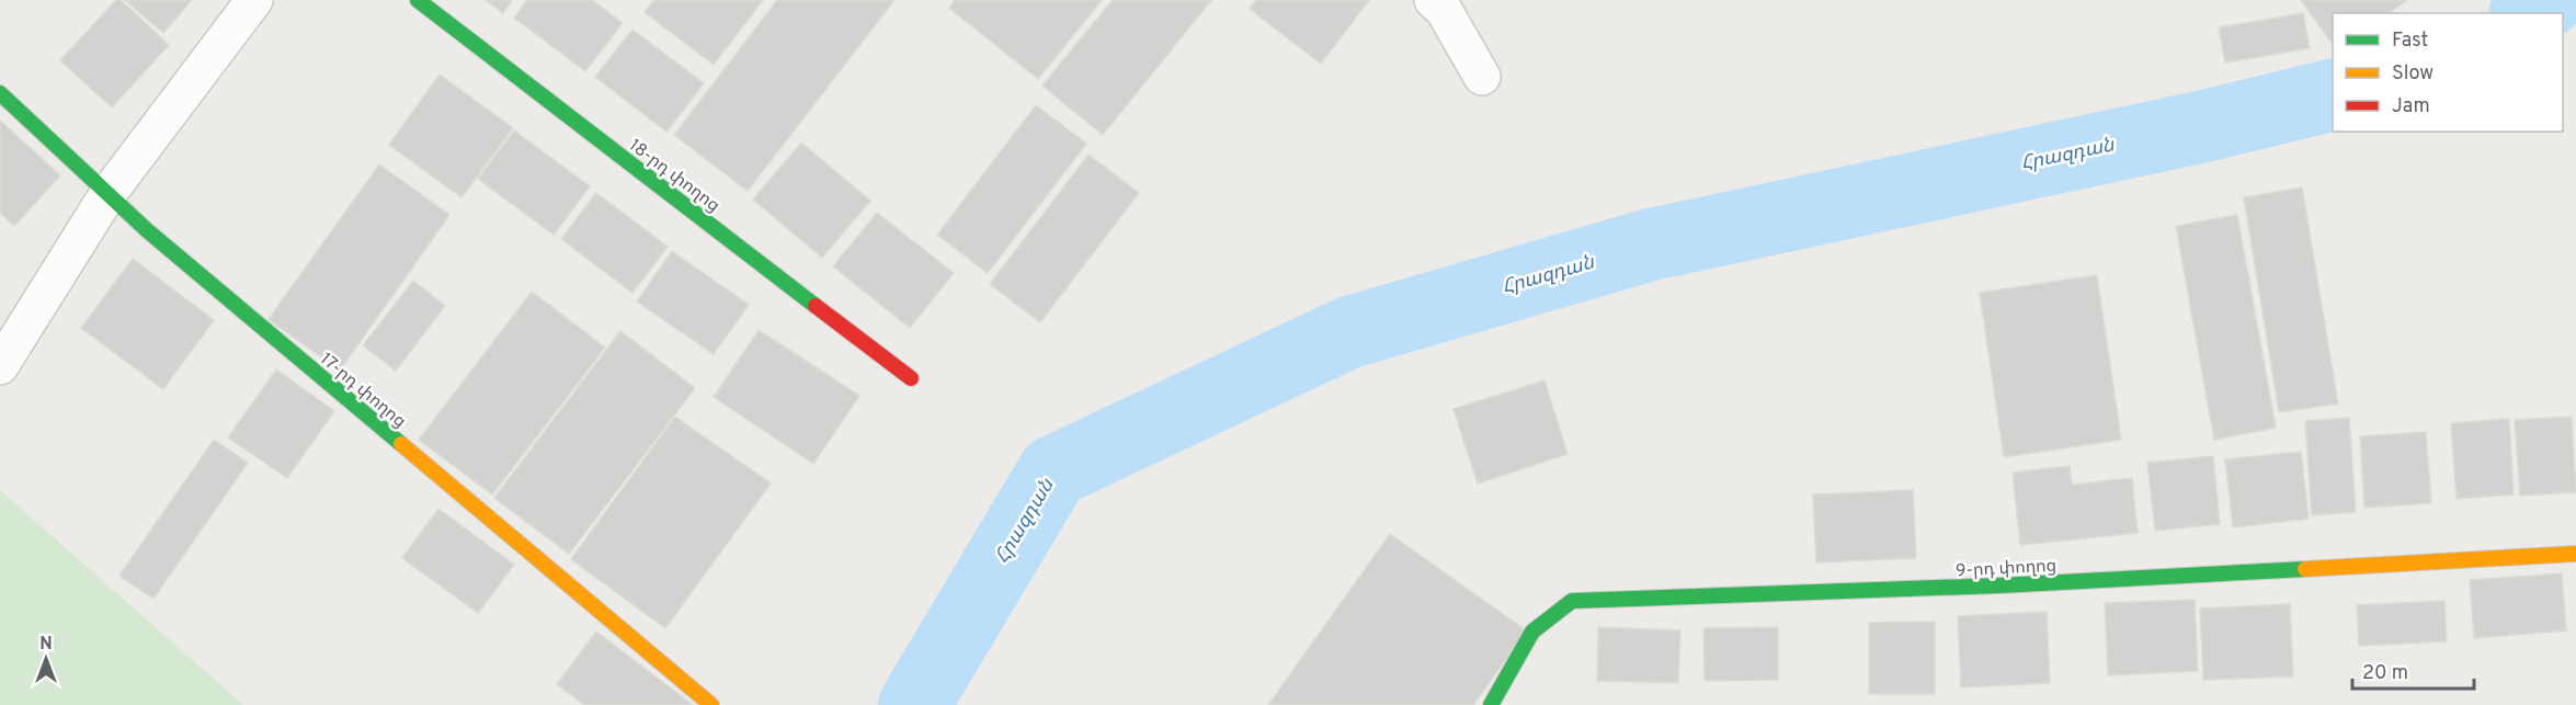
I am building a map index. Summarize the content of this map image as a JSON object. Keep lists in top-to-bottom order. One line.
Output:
{"streets":{"street":["18-րդ փողոց","17-րդ փողոց","9-րդ փողոց"]},"water":["Հրազդան"],"legend":["Fast","Slow","Jam"],"scale_bar":"20 m","north":"top"}
